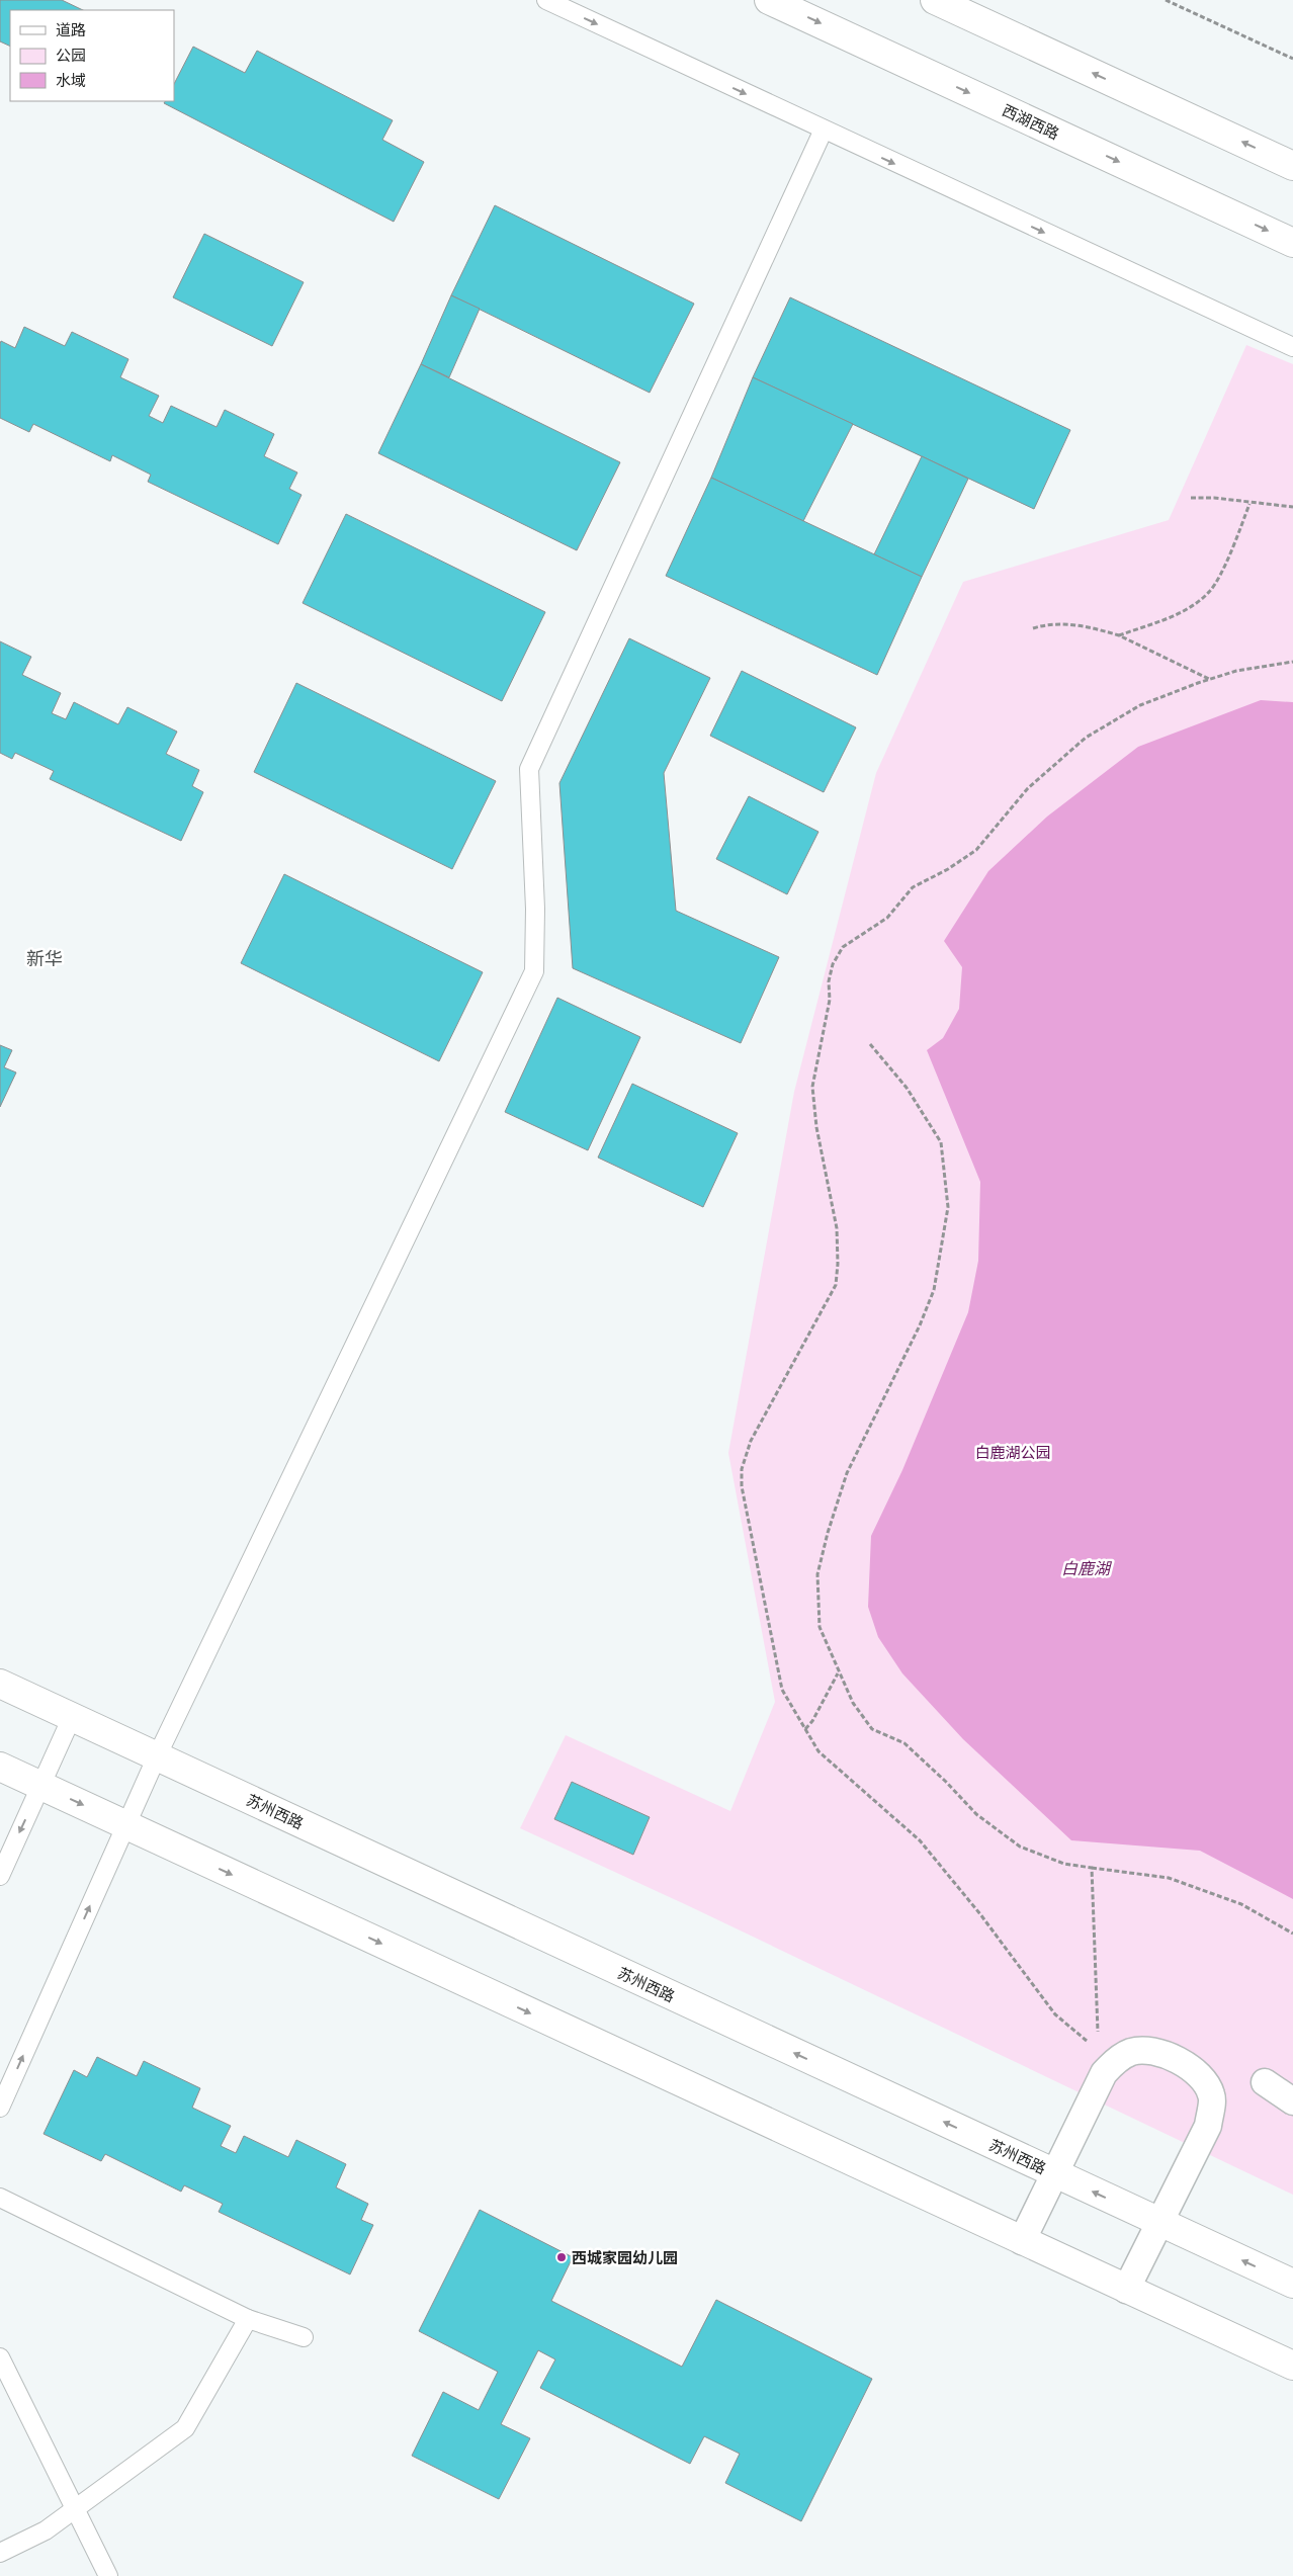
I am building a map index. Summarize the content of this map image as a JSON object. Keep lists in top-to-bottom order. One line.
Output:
{"streets":{"street":["西湖西路","苏州西路"]},"districts":["新华"],"water":["白鹿湖"],"parks":["白鹿湖公园"],"places":["西城家园幼儿园"],"legend":["道路","公园","水域"]}
